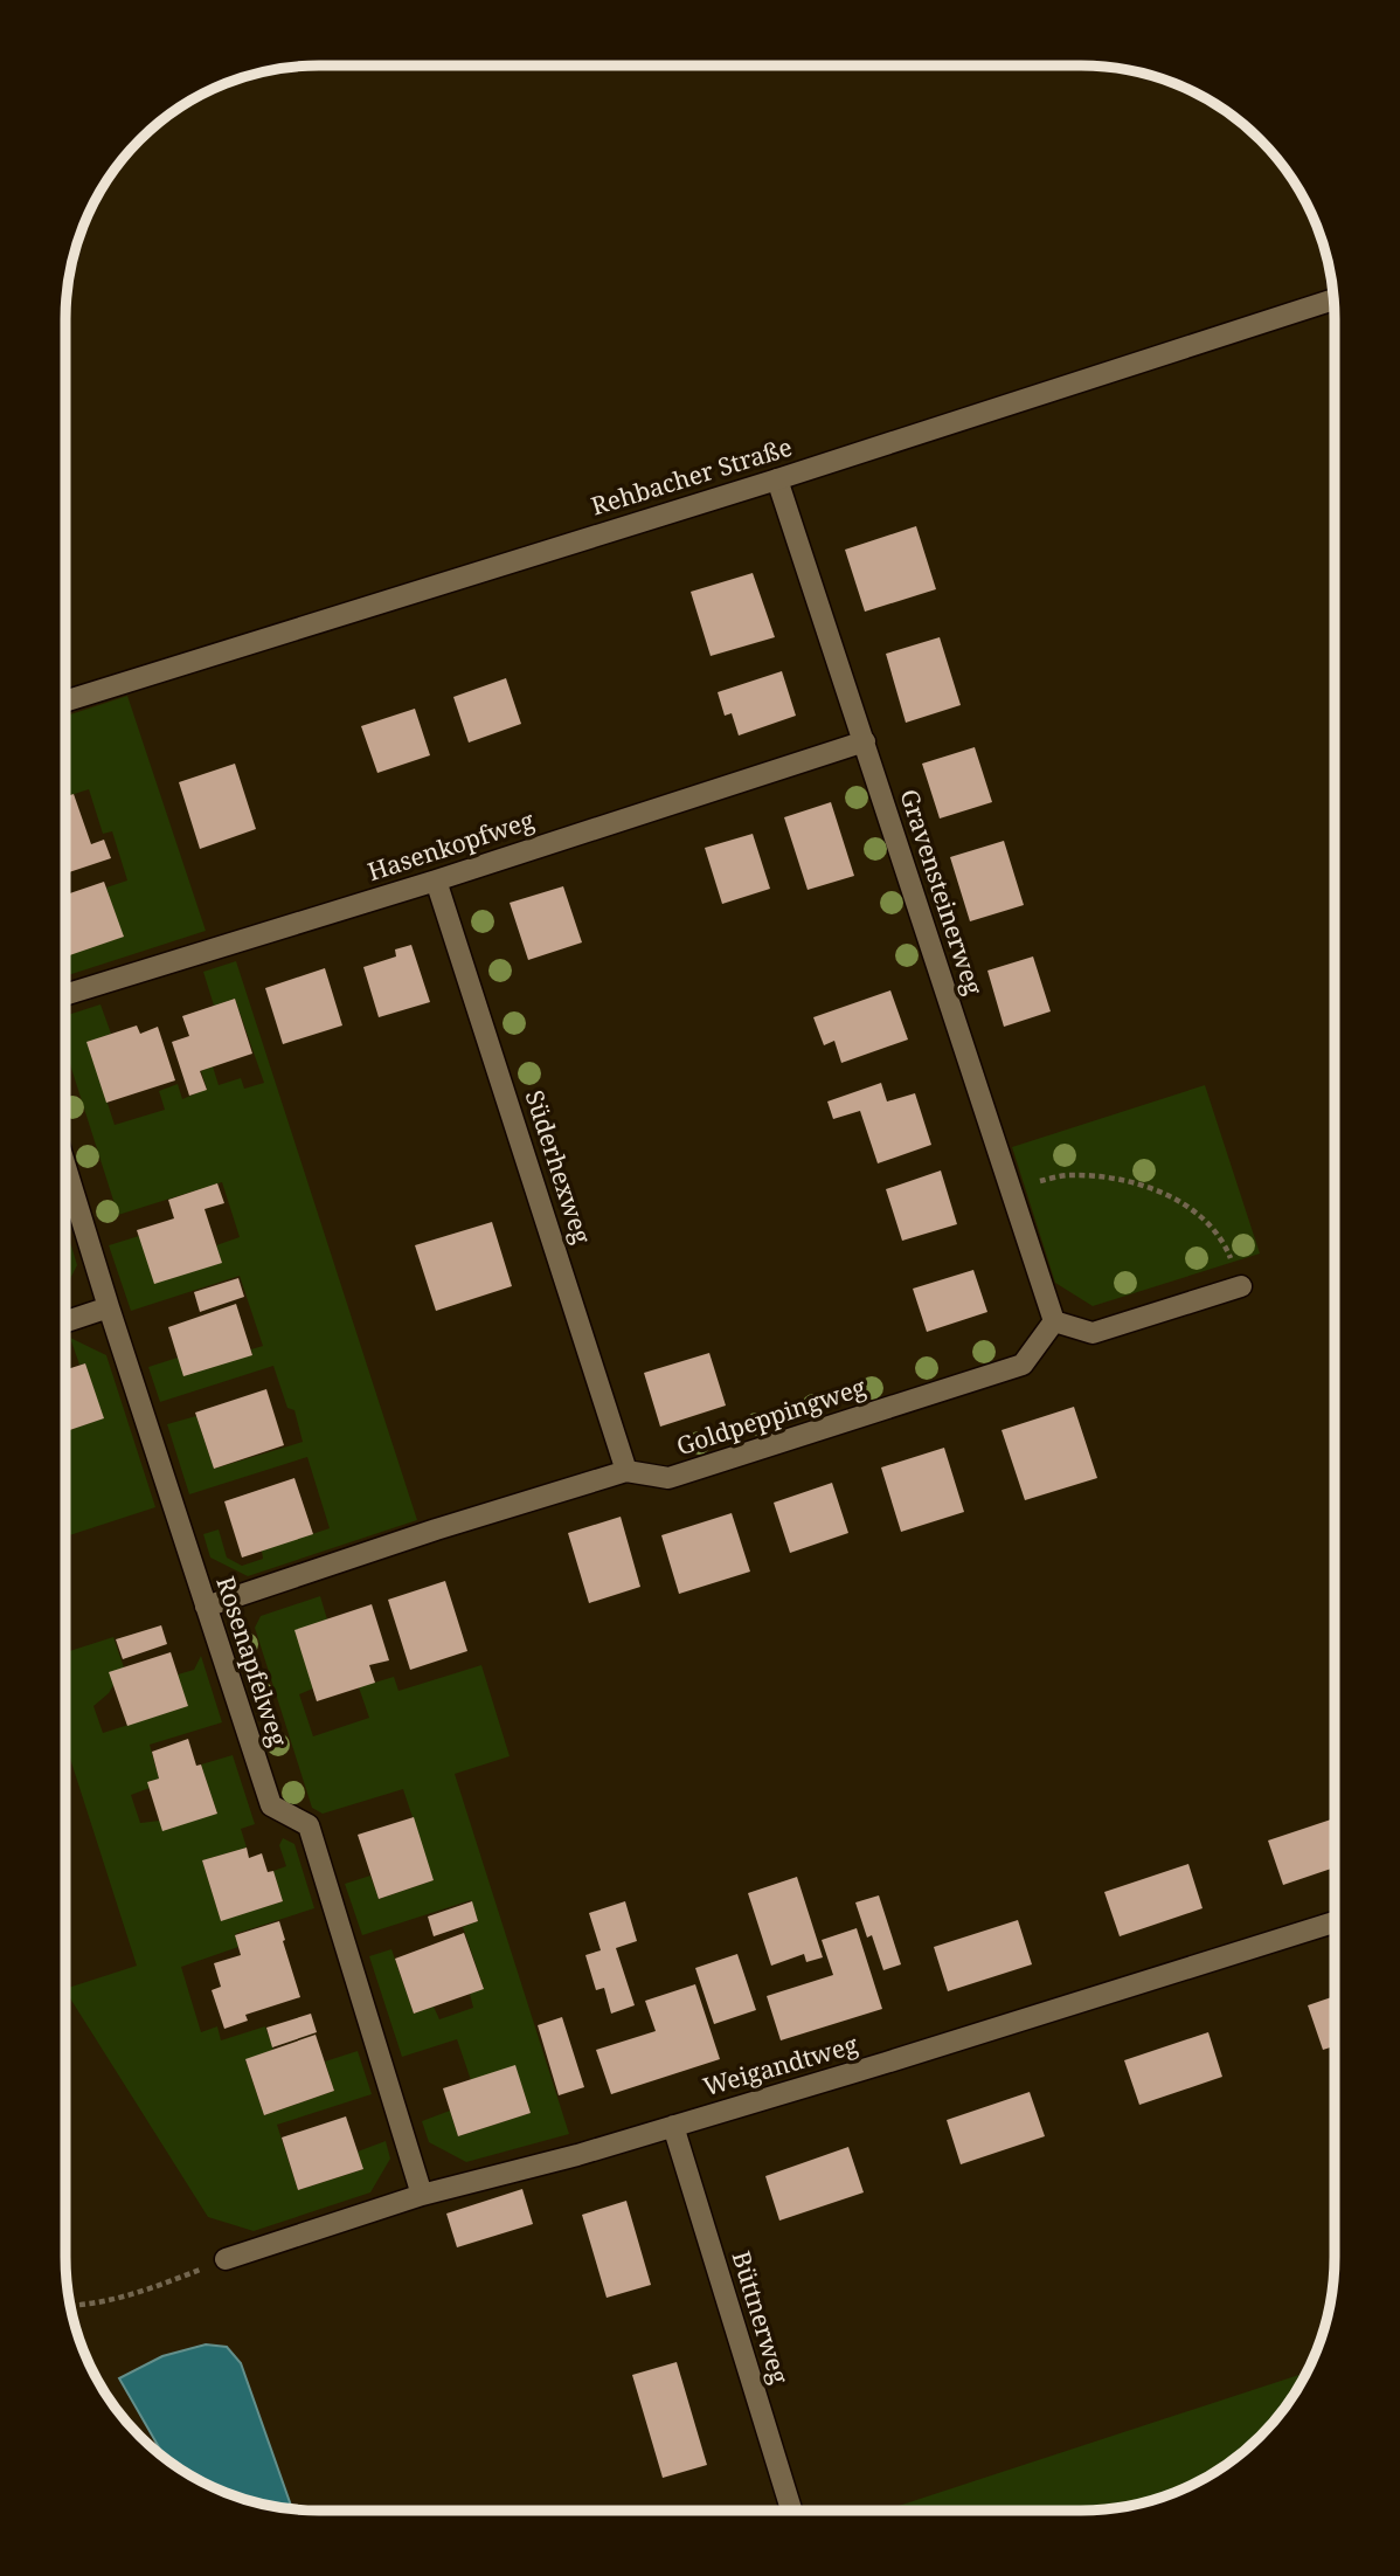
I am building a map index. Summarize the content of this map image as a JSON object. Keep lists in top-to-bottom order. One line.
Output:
{"streets":{"street":["Rehbacher Straße","Hasenkopfweg","Gravensteinerweg","Süderhexweg","Goldpeppingweg","Rosenapfelweg","Weigandtweg","Büttnerweg"]},"crossings":[["Rehbacher Straße","Gravensteinerweg"],["Hasenkopfweg","Gravensteinerweg"],["Hasenkopfweg","Süderhexweg"],["Gravensteinerweg","Goldpeppingweg"],["Süderhexweg","Goldpeppingweg"],["Goldpeppingweg","Rosenapfelweg"],["Rosenapfelweg","Weigandtweg"],["Weigandtweg","Büttnerweg"]]}
